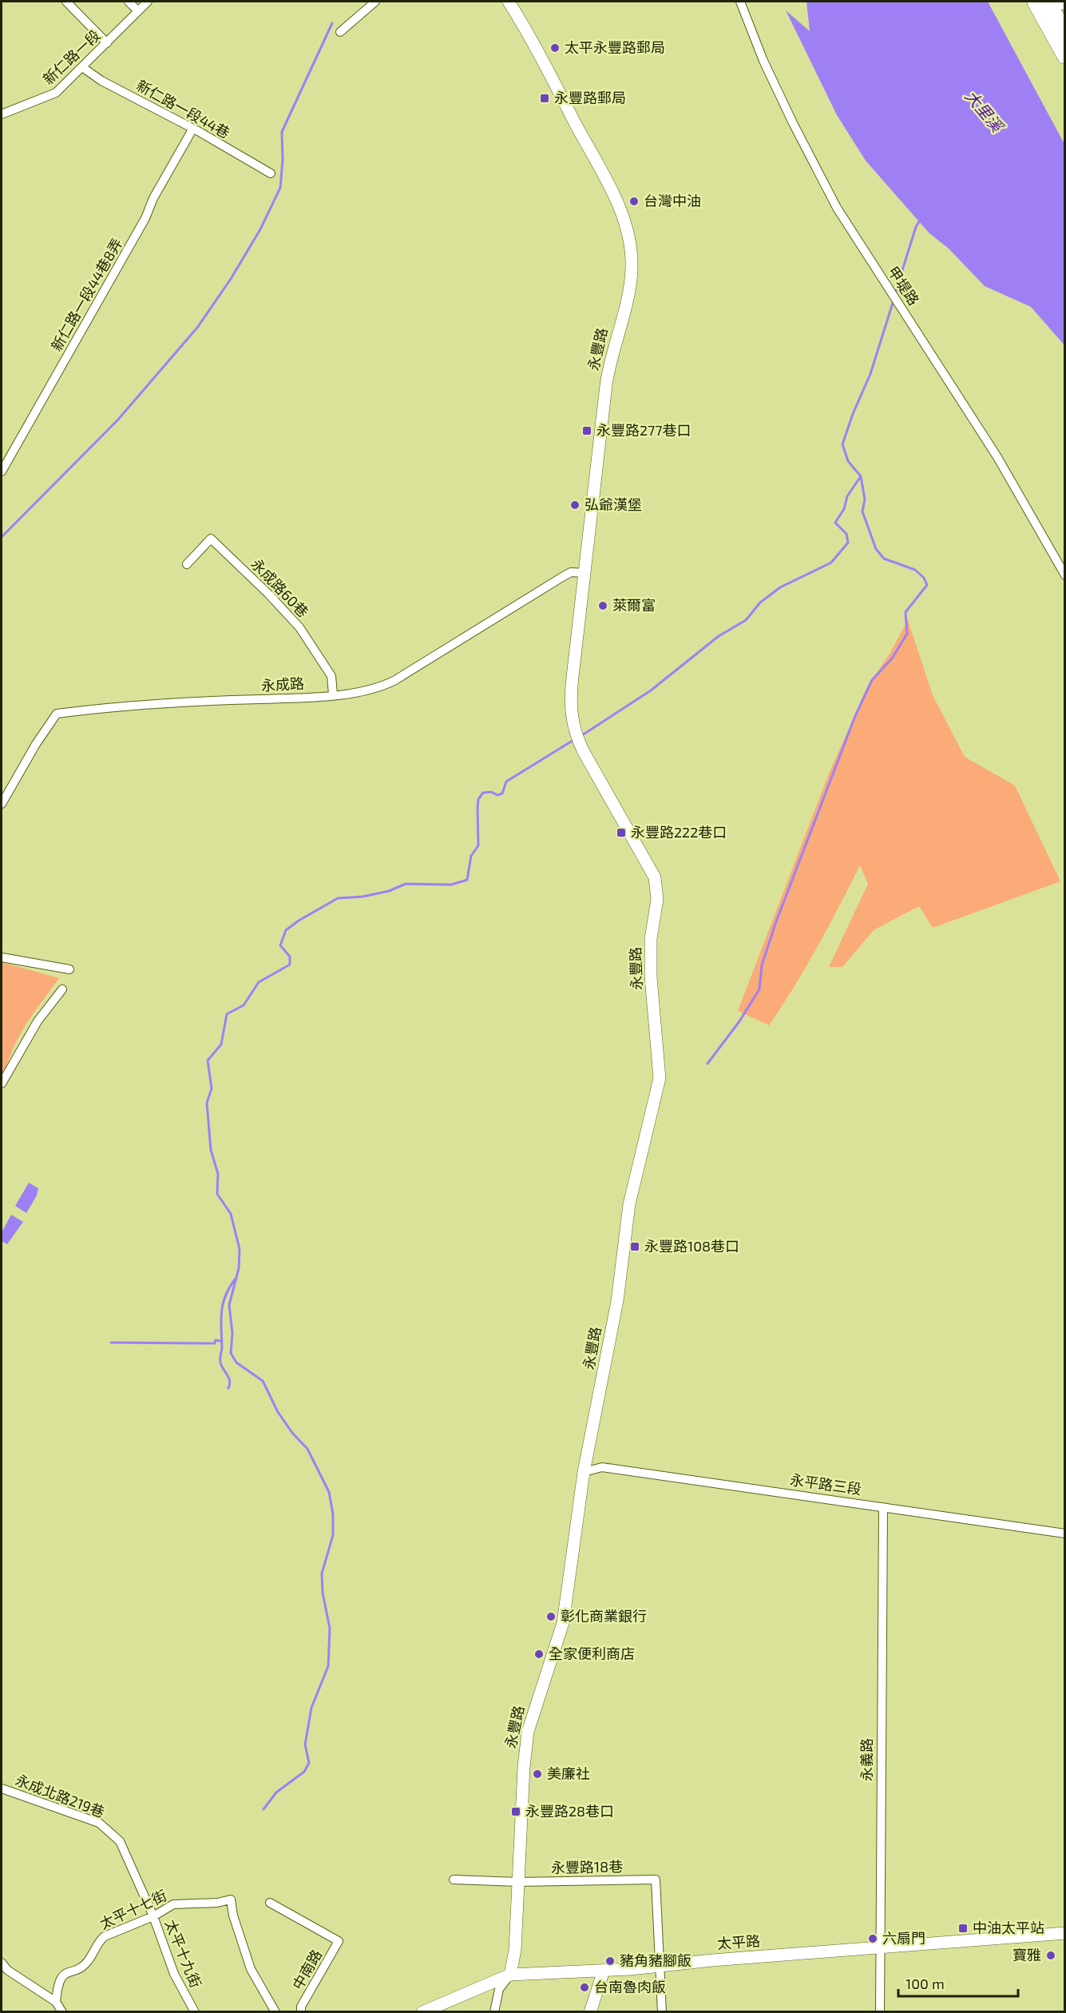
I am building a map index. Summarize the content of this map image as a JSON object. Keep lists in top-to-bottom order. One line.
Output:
{"streets":{"street":["新仁路一段","新仁路一段44巷","甲堤路","新仁路一段44巷8弄","永豐路","永成路60巷","永成路","永平路三段","永義路","永成北路219巷","永豐路18巷","太平十七街","太平路","太平十九街","中南路"]},"crossings":[["新仁路一段","新仁路一段44巷"],["新仁路一段44巷","新仁路一段44巷8弄"],["永豐路","永成路"],["永豐路","永平路三段"],["永豐路","永豐路18巷"],["永豐路","太平路"],["永成路60巷","永成路"],["永平路三段","永義路"],["永義路","太平路"],["永成北路219巷","太平十九街"],["永豐路18巷","太平路"],["太平十七街","太平十九街"]],"water":["大里溪"],"places":{"other":["太平永豐路郵局","台灣中油","弘爺漢堡","萊爾富","彰化商業銀行","全家便利商店","美廉社","六扇門","寶雅","豬角豬腳飯","台南魯肉飯"],"transit":["永豐路郵局","永豐路277巷口","永豐路222巷口","永豐路108巷口","永豐路28巷口","中油太平站"]},"scale_bar":"100 m"}
